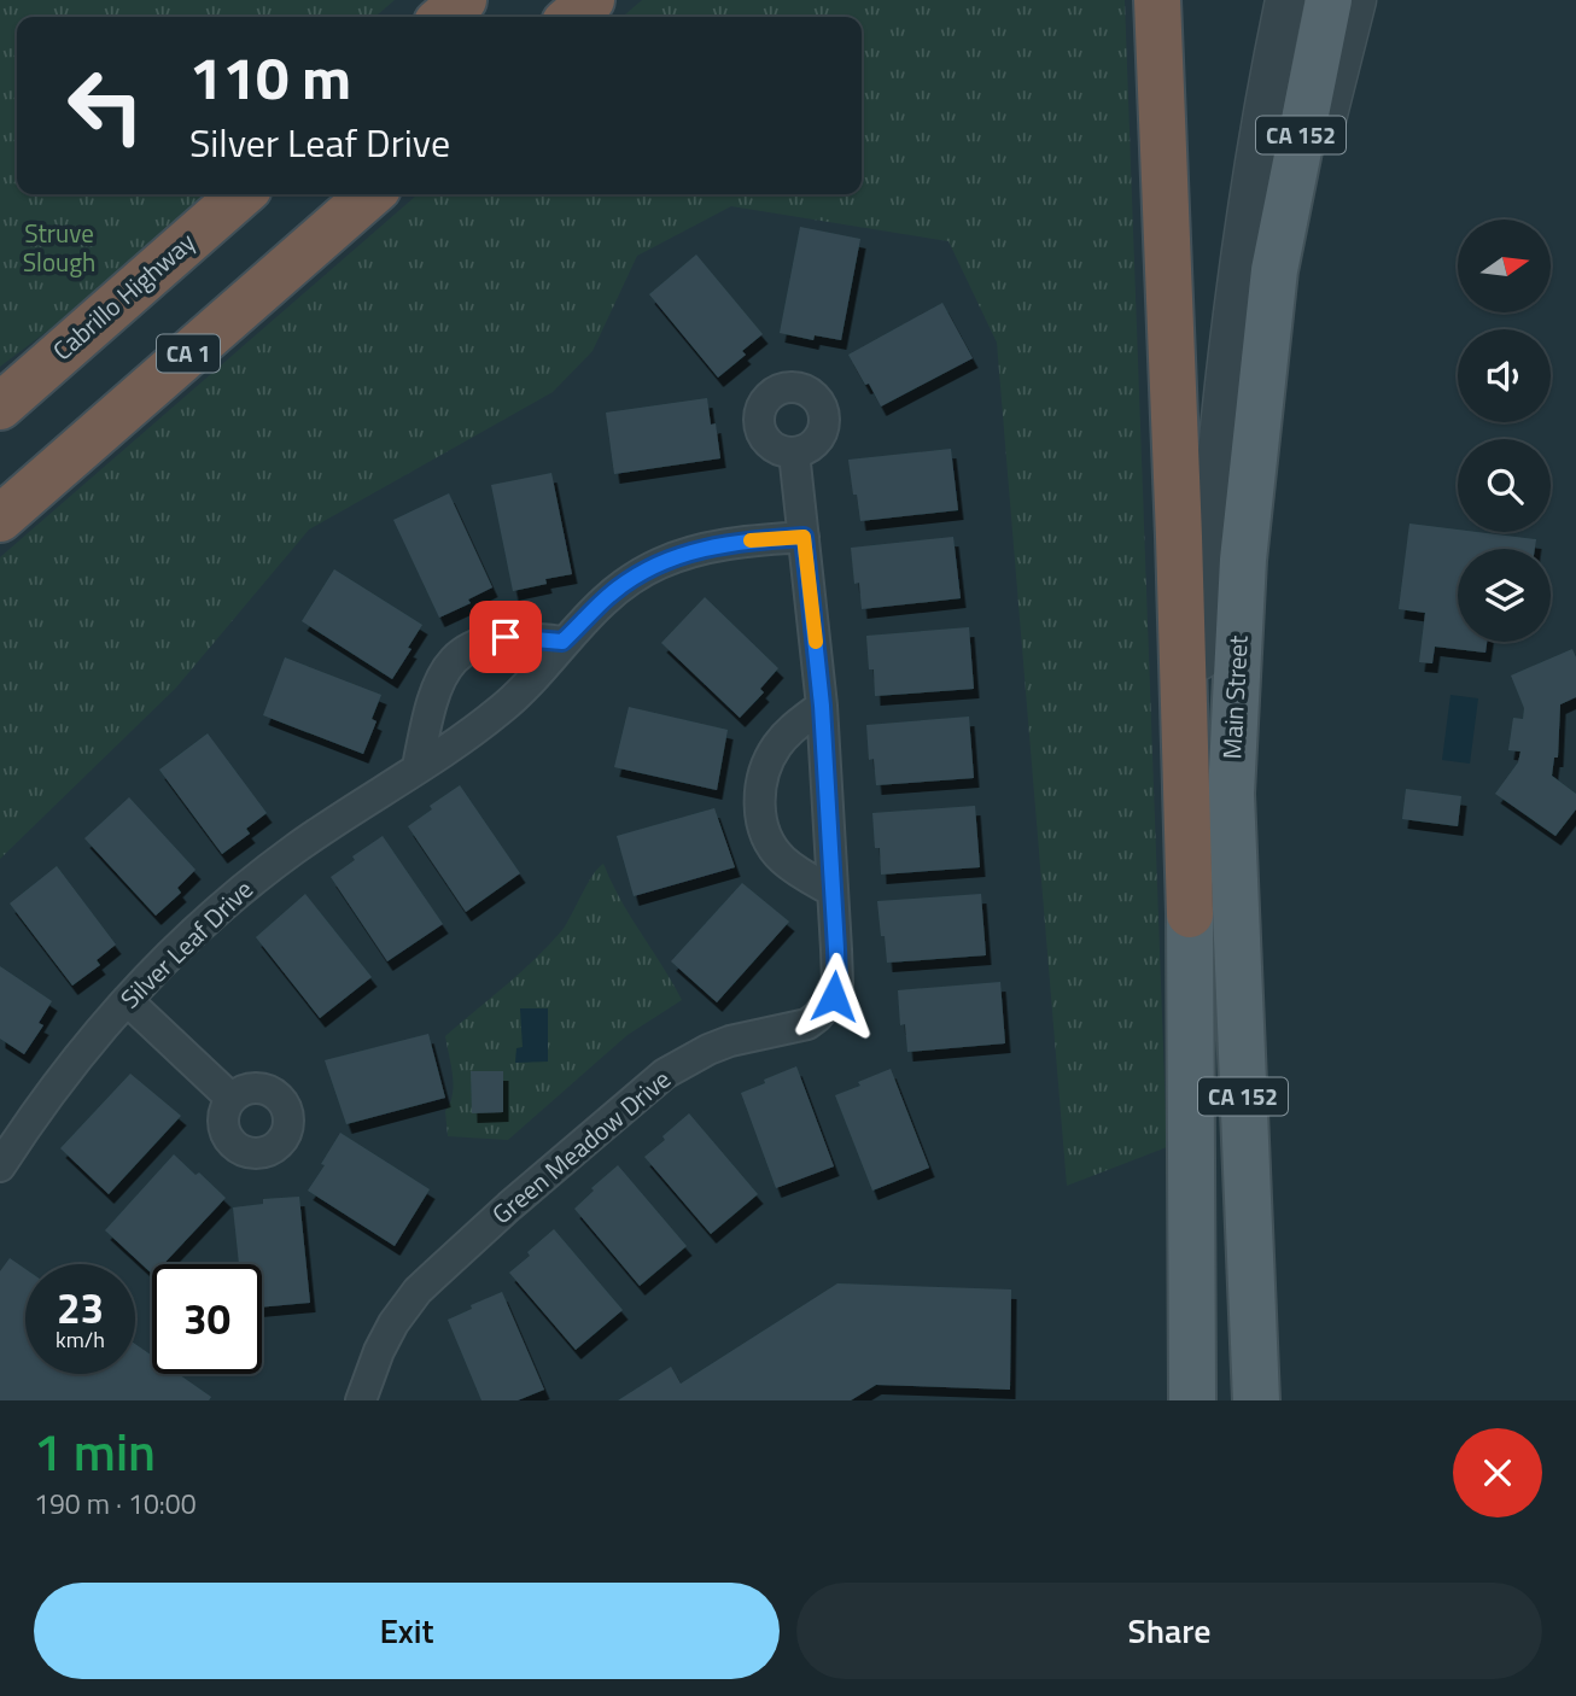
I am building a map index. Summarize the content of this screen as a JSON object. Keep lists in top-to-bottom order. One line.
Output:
{"streets":{"highway":["Cabrillo Highway","CA 1"],"main road":["CA 152","Main Street"],"street":["Silver Leaf Drive","Green Meadow Drive"]},"crossings":[["Silver Leaf Drive","Green Meadow Drive"]],"parks":["Struve Slough"],"north":"right","page":{"turn":["110 m","Silver Leaf Drive"],"speed":"23 km/h","limit":"30","heading":["1 min","190 m · 10:00"],"buttons":["Exit","Share"]}}
